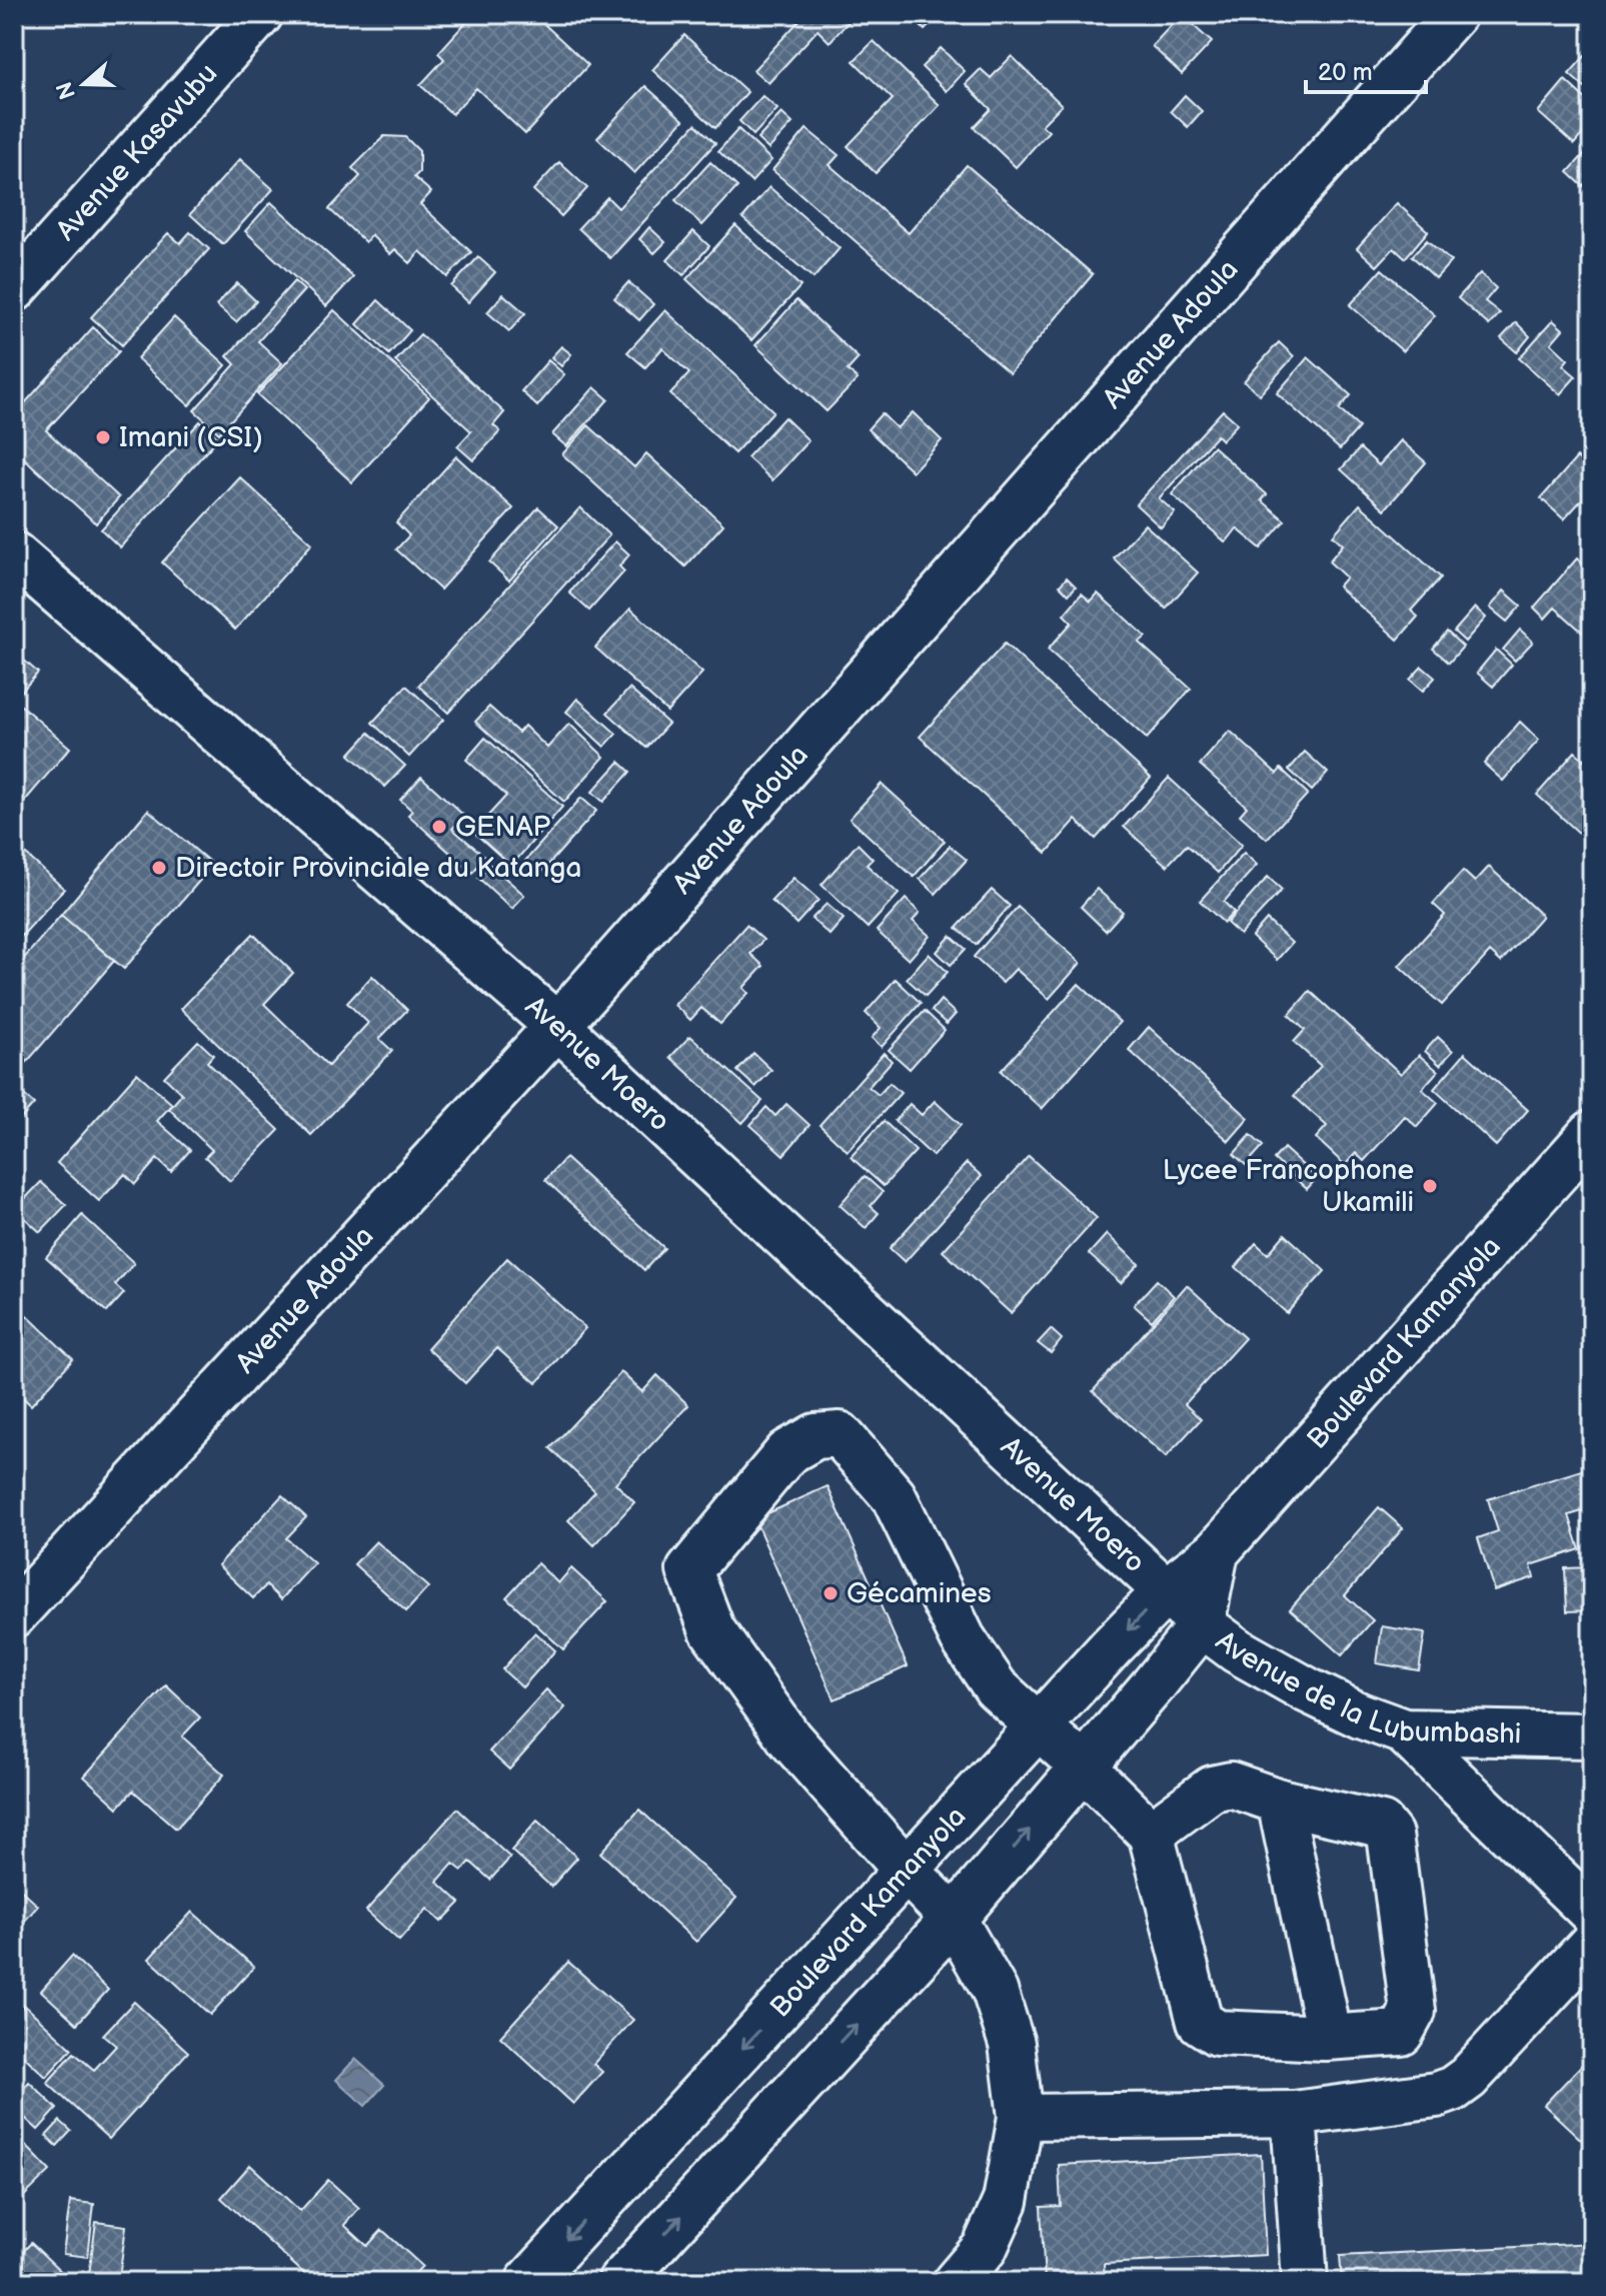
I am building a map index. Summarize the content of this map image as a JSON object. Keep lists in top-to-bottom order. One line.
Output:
{"streets":{"street":["Avenue Kasavubu","Avenue Adoula","Avenue Moero","Boulevard Kamanyola","Avenue de la Lubumbashi"]},"crossings":[["Avenue Adoula","Avenue Moero"],["Avenue Moero","Boulevard Kamanyola"],["Avenue Moero","Avenue de la Lubumbashi"],["Boulevard Kamanyola","Avenue de la Lubumbashi"]],"places":["Imani (CSI)","GENAP","Directoir Provinciale du Katanga","Lycee Francophone Ukamili","Gécamines"],"scale_bar":"20 m","north":"left"}
